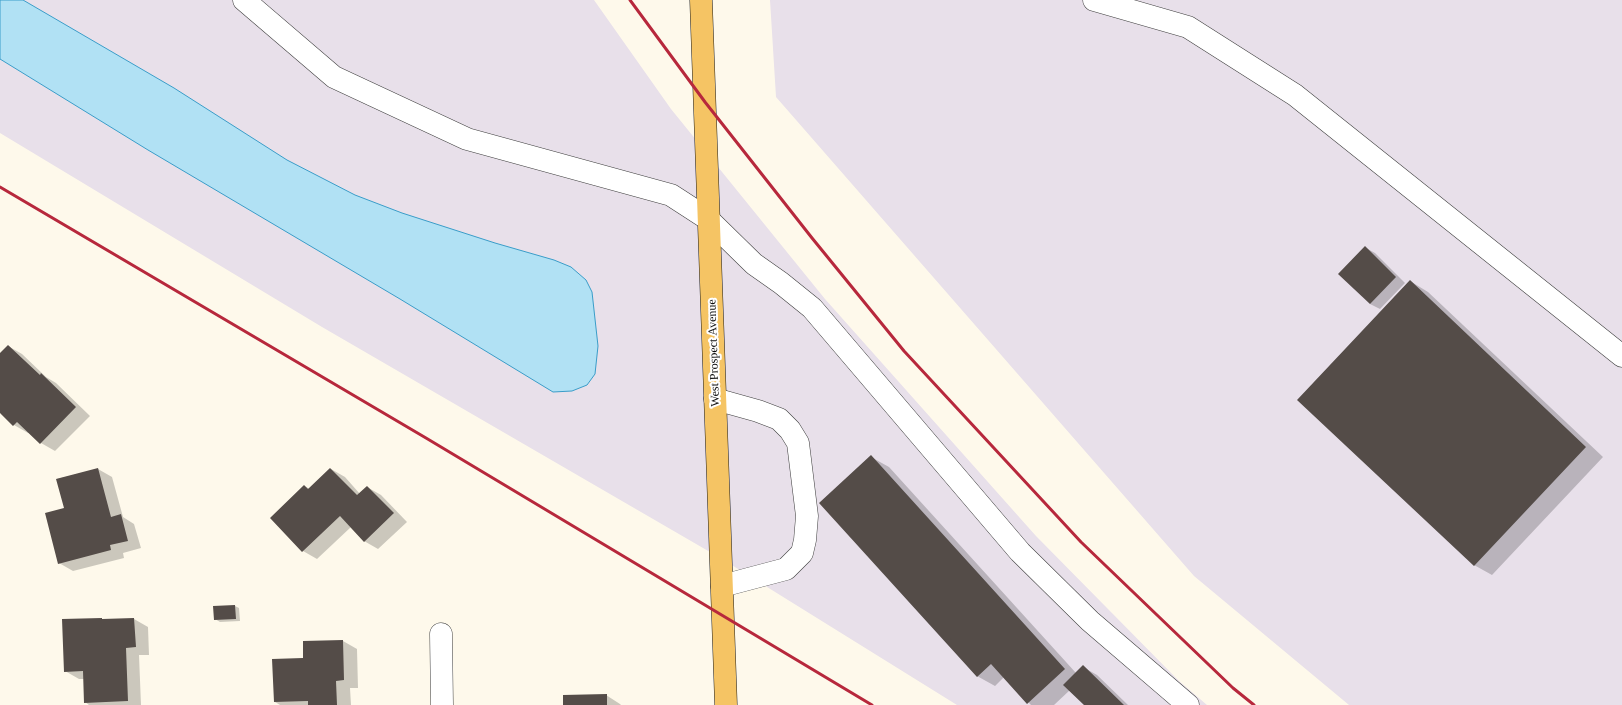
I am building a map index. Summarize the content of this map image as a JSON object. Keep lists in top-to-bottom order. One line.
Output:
{"streets":{"main road":["West Prospect Avenue"]}}
